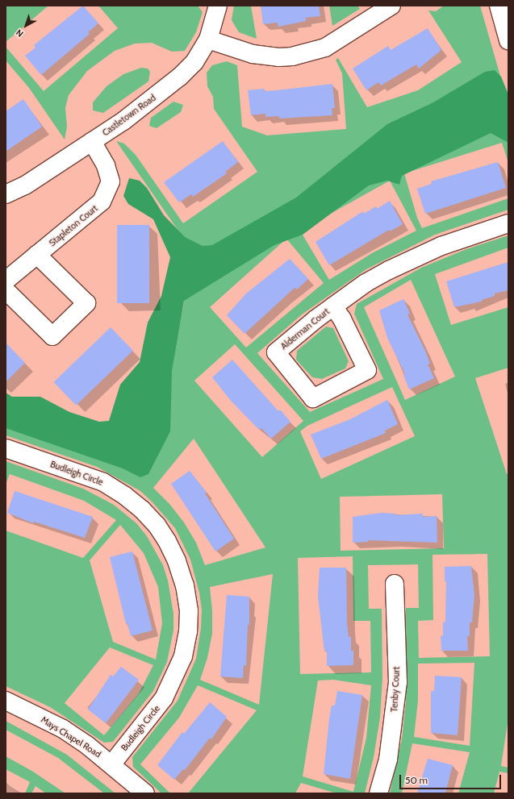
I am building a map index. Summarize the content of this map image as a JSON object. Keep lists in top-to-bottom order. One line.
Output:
{"streets":{"street":["Castletown Road","Stapleton Court","Alderman Court","Budleigh Circle","Tenby Court","Mays Chapel Road"]},"crossings":[["Castletown Road","Stapleton Court"],["Budleigh Circle","Mays Chapel Road"]],"scale_bar":"50 m","north":"bottom left"}
